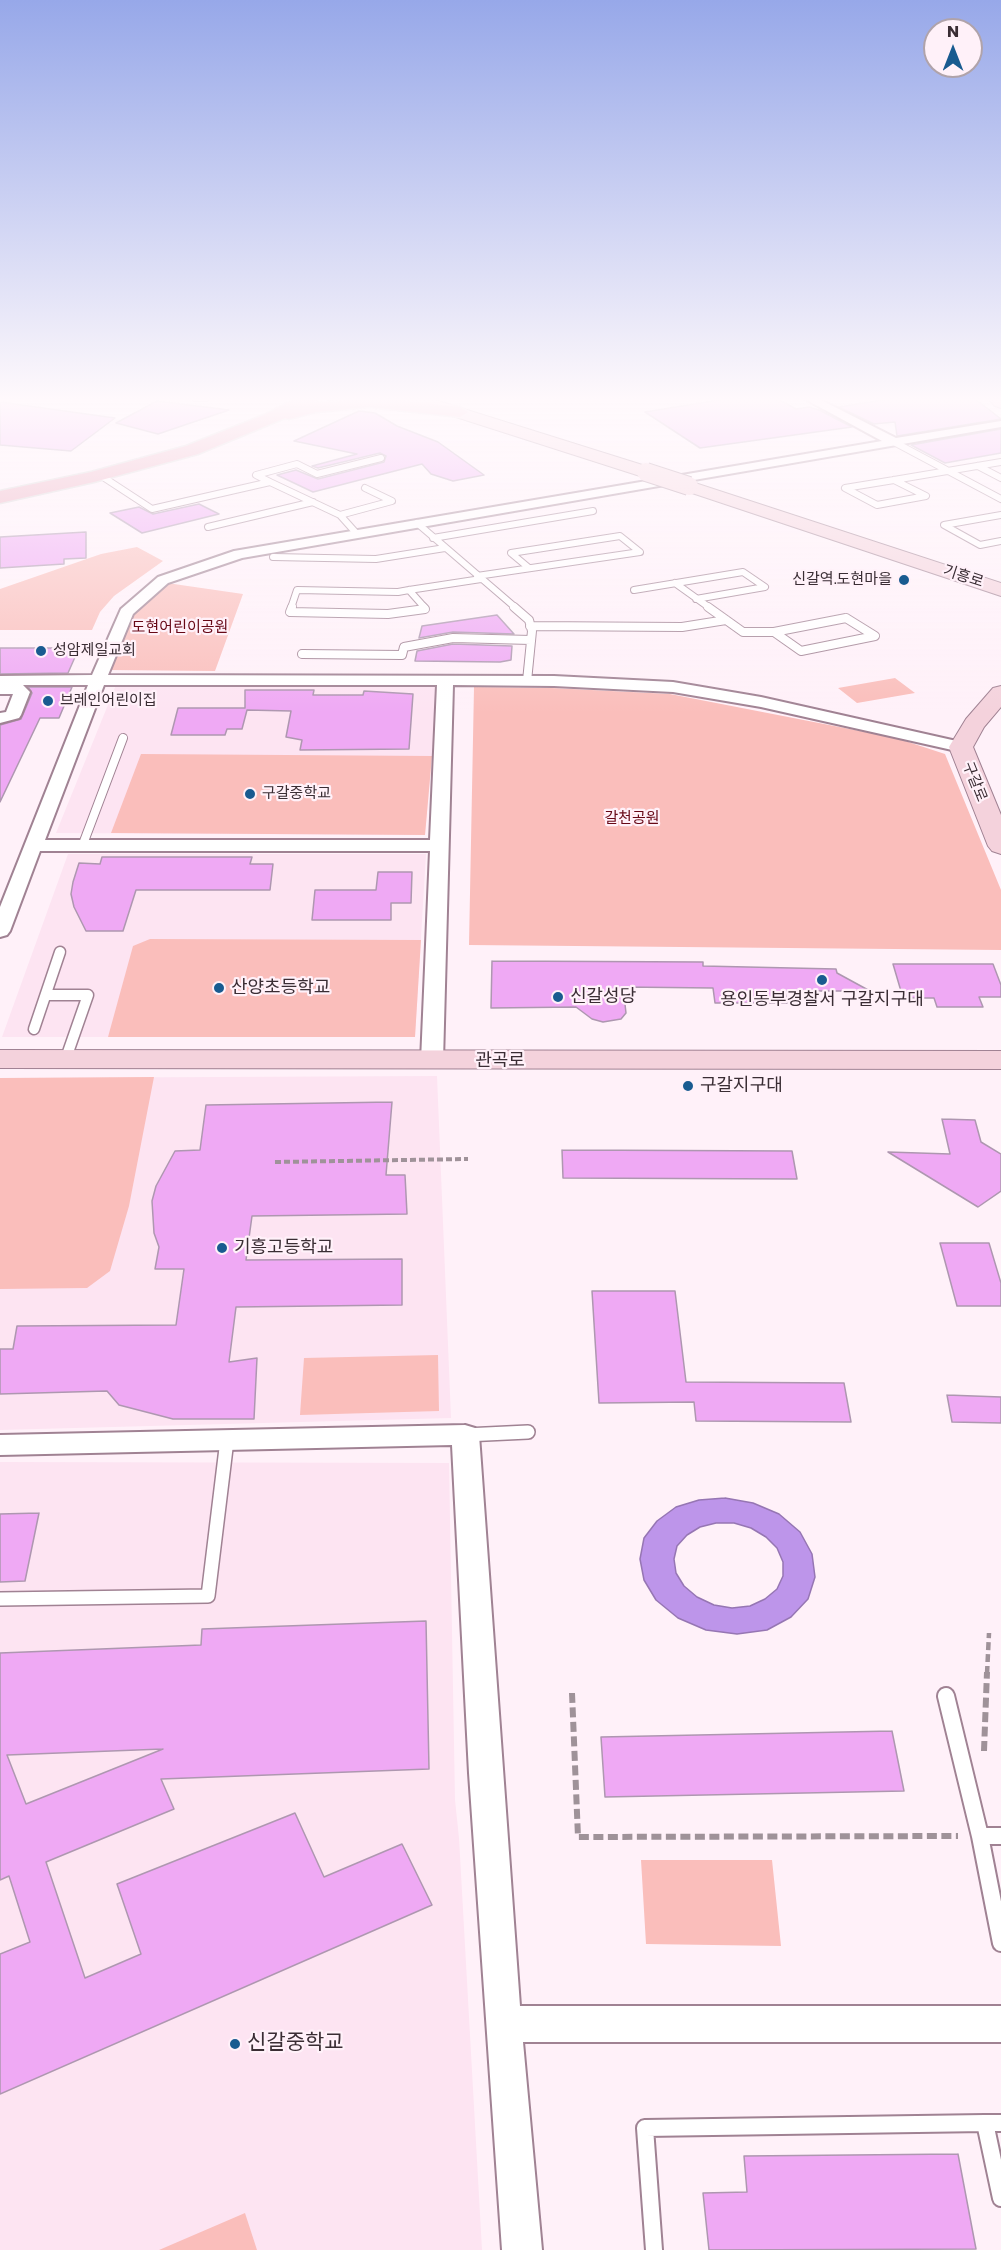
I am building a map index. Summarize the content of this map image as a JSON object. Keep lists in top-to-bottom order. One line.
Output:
{"streets":{"street":["기흥로","구갈로","관곡로"]},"parks":["도현어린이공원","갈천공원"],"places":["신갈역.도현마을","성암제일교회","브레인어린이집","구갈중학교","용인동부경찰서 구갈지구대","산양초등학교","신갈성당","구갈지구대","기흥고등학교","신갈중학교"],"north":"top"}
